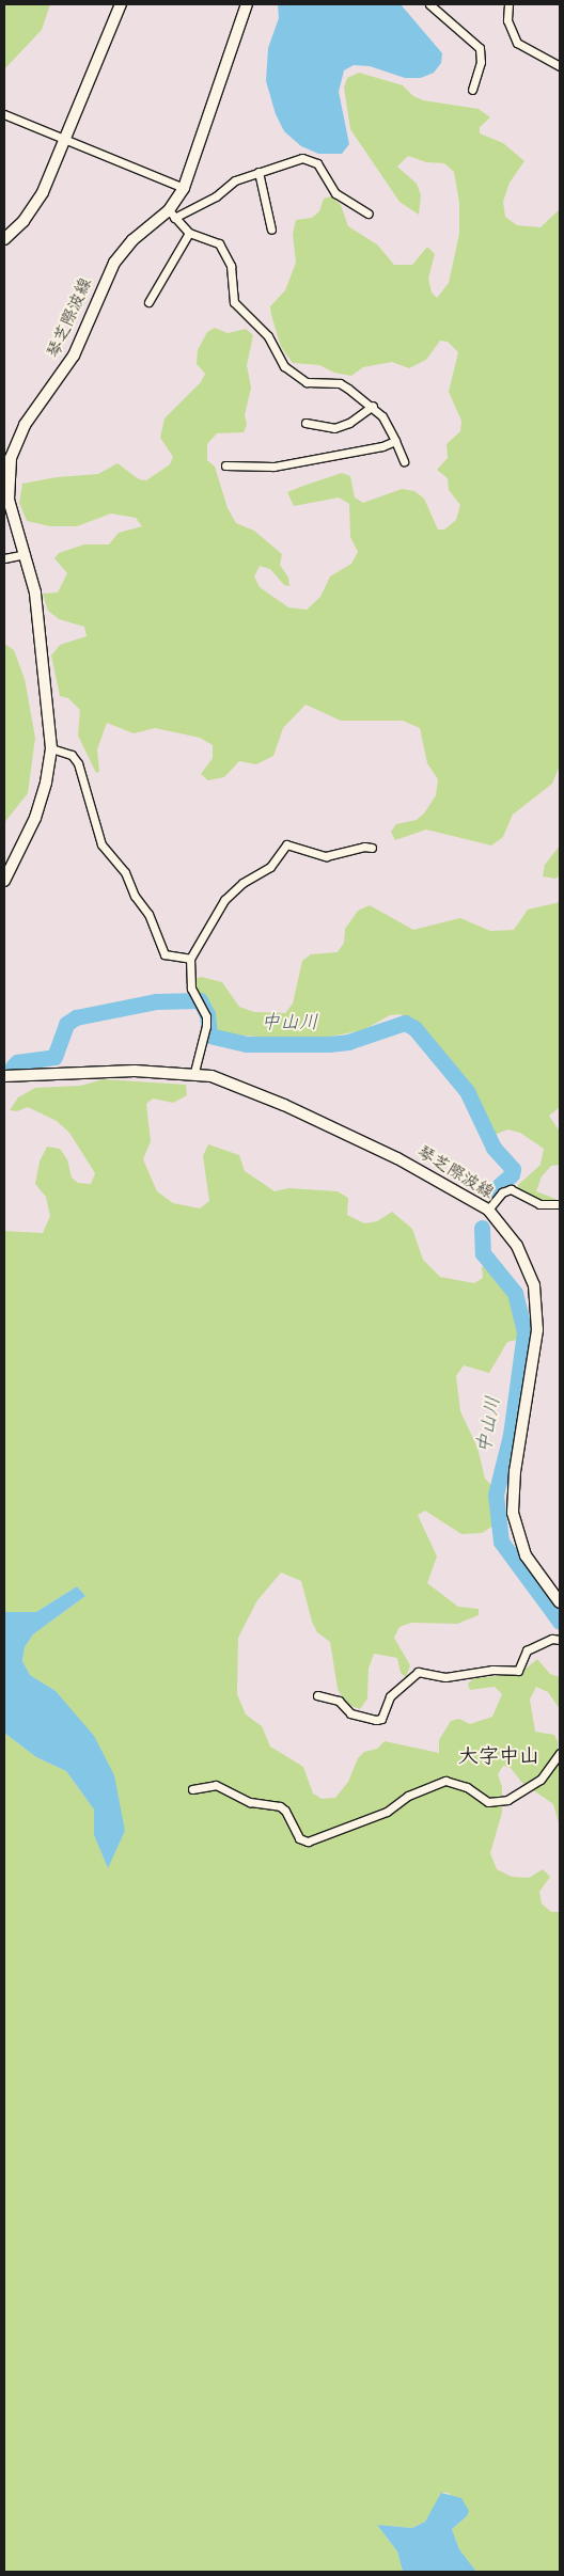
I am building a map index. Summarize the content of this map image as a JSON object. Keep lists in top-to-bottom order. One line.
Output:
{"streets":{"main road":["琴芝際波線"]},"districts":["大字中山"],"water":["中山川"]}
